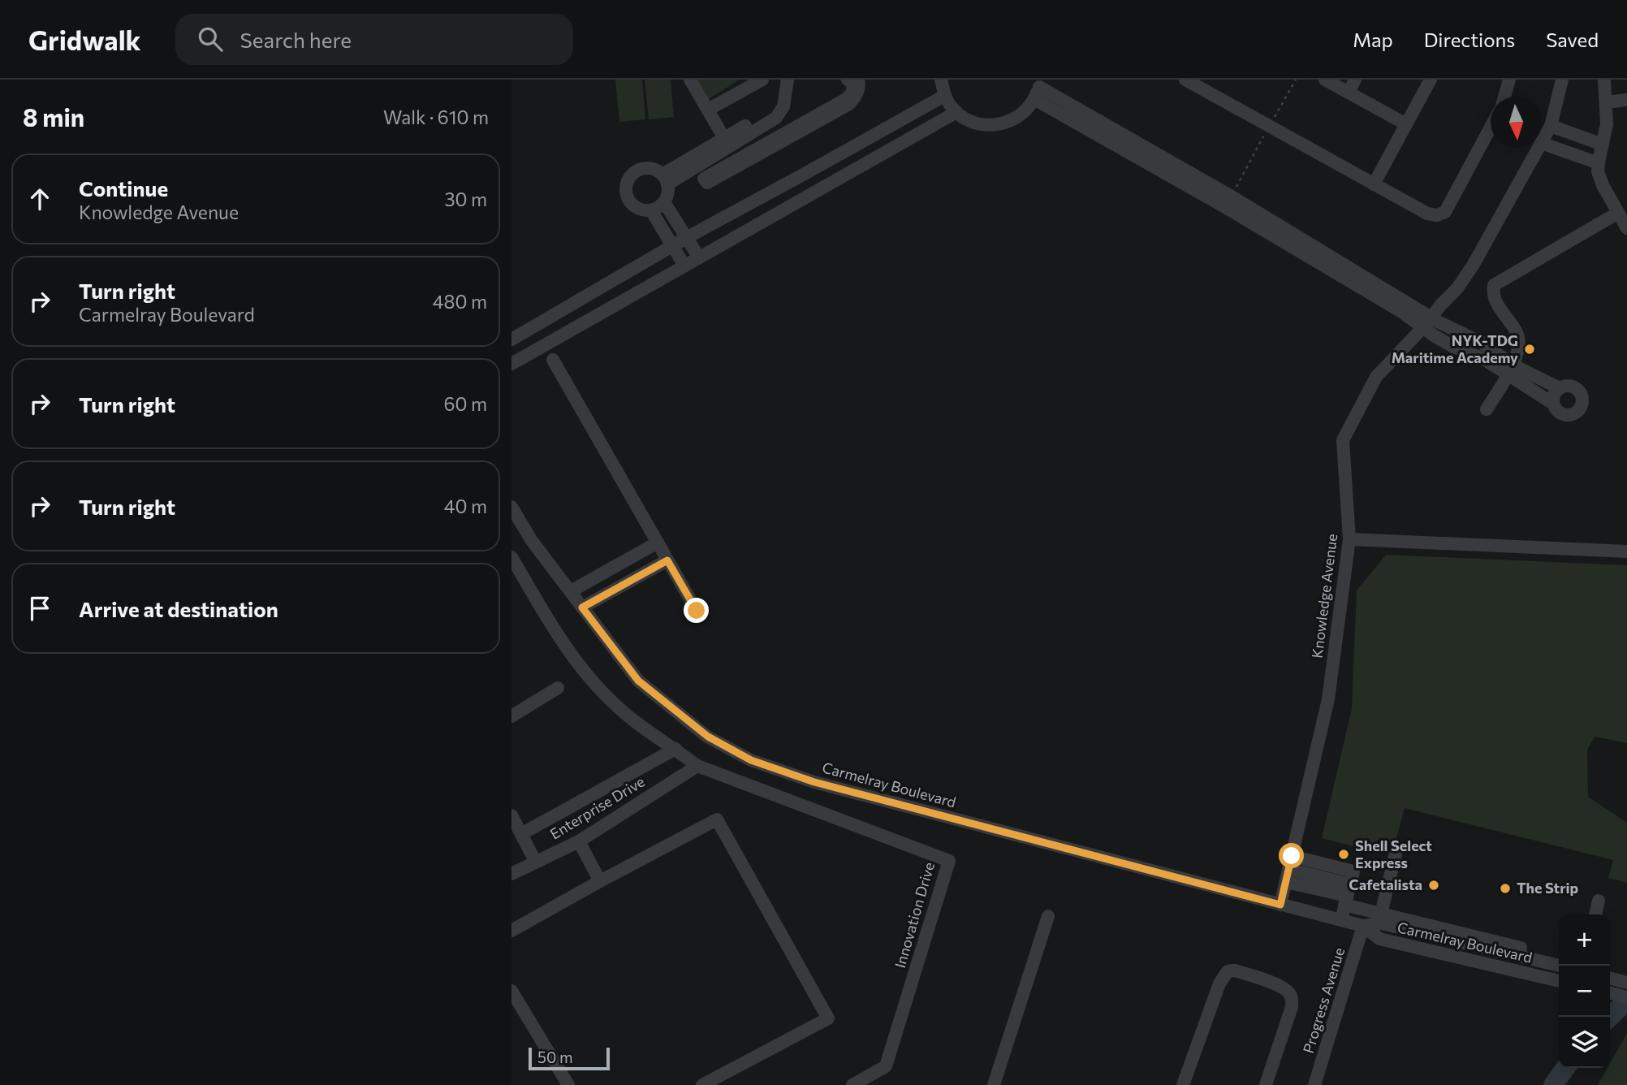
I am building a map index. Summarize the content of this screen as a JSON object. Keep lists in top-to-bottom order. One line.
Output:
{"streets":{"street":["Knowledge Avenue","Carmelray Boulevard","Enterprise Drive","Innovation Drive","Progress Avenue"]},"crossings":[["Knowledge Avenue","Carmelray Boulevard"],["Carmelray Boulevard","Progress Avenue"],["Enterprise Drive","Innovation Drive"]],"places":["NYK-TDG Maritime Academy","Shell Select Express","Cafetalista","The Strip"],"scale_bar":"50 m","north":"bottom","page":{"header":"Gridwalk","search":"Search here","nav":["Map","Directions","Saved"],"heading":["8 min","Walk · 610 m"],"list":[["Continue","Knowledge Avenue","30 m"],["Turn right","Carmelray Boulevard","480 m"],["Turn right","60 m"],["Turn right","40 m"],"Arrive at destination"],"map_buttons":["+","−"],"scale":"50 m"}}
